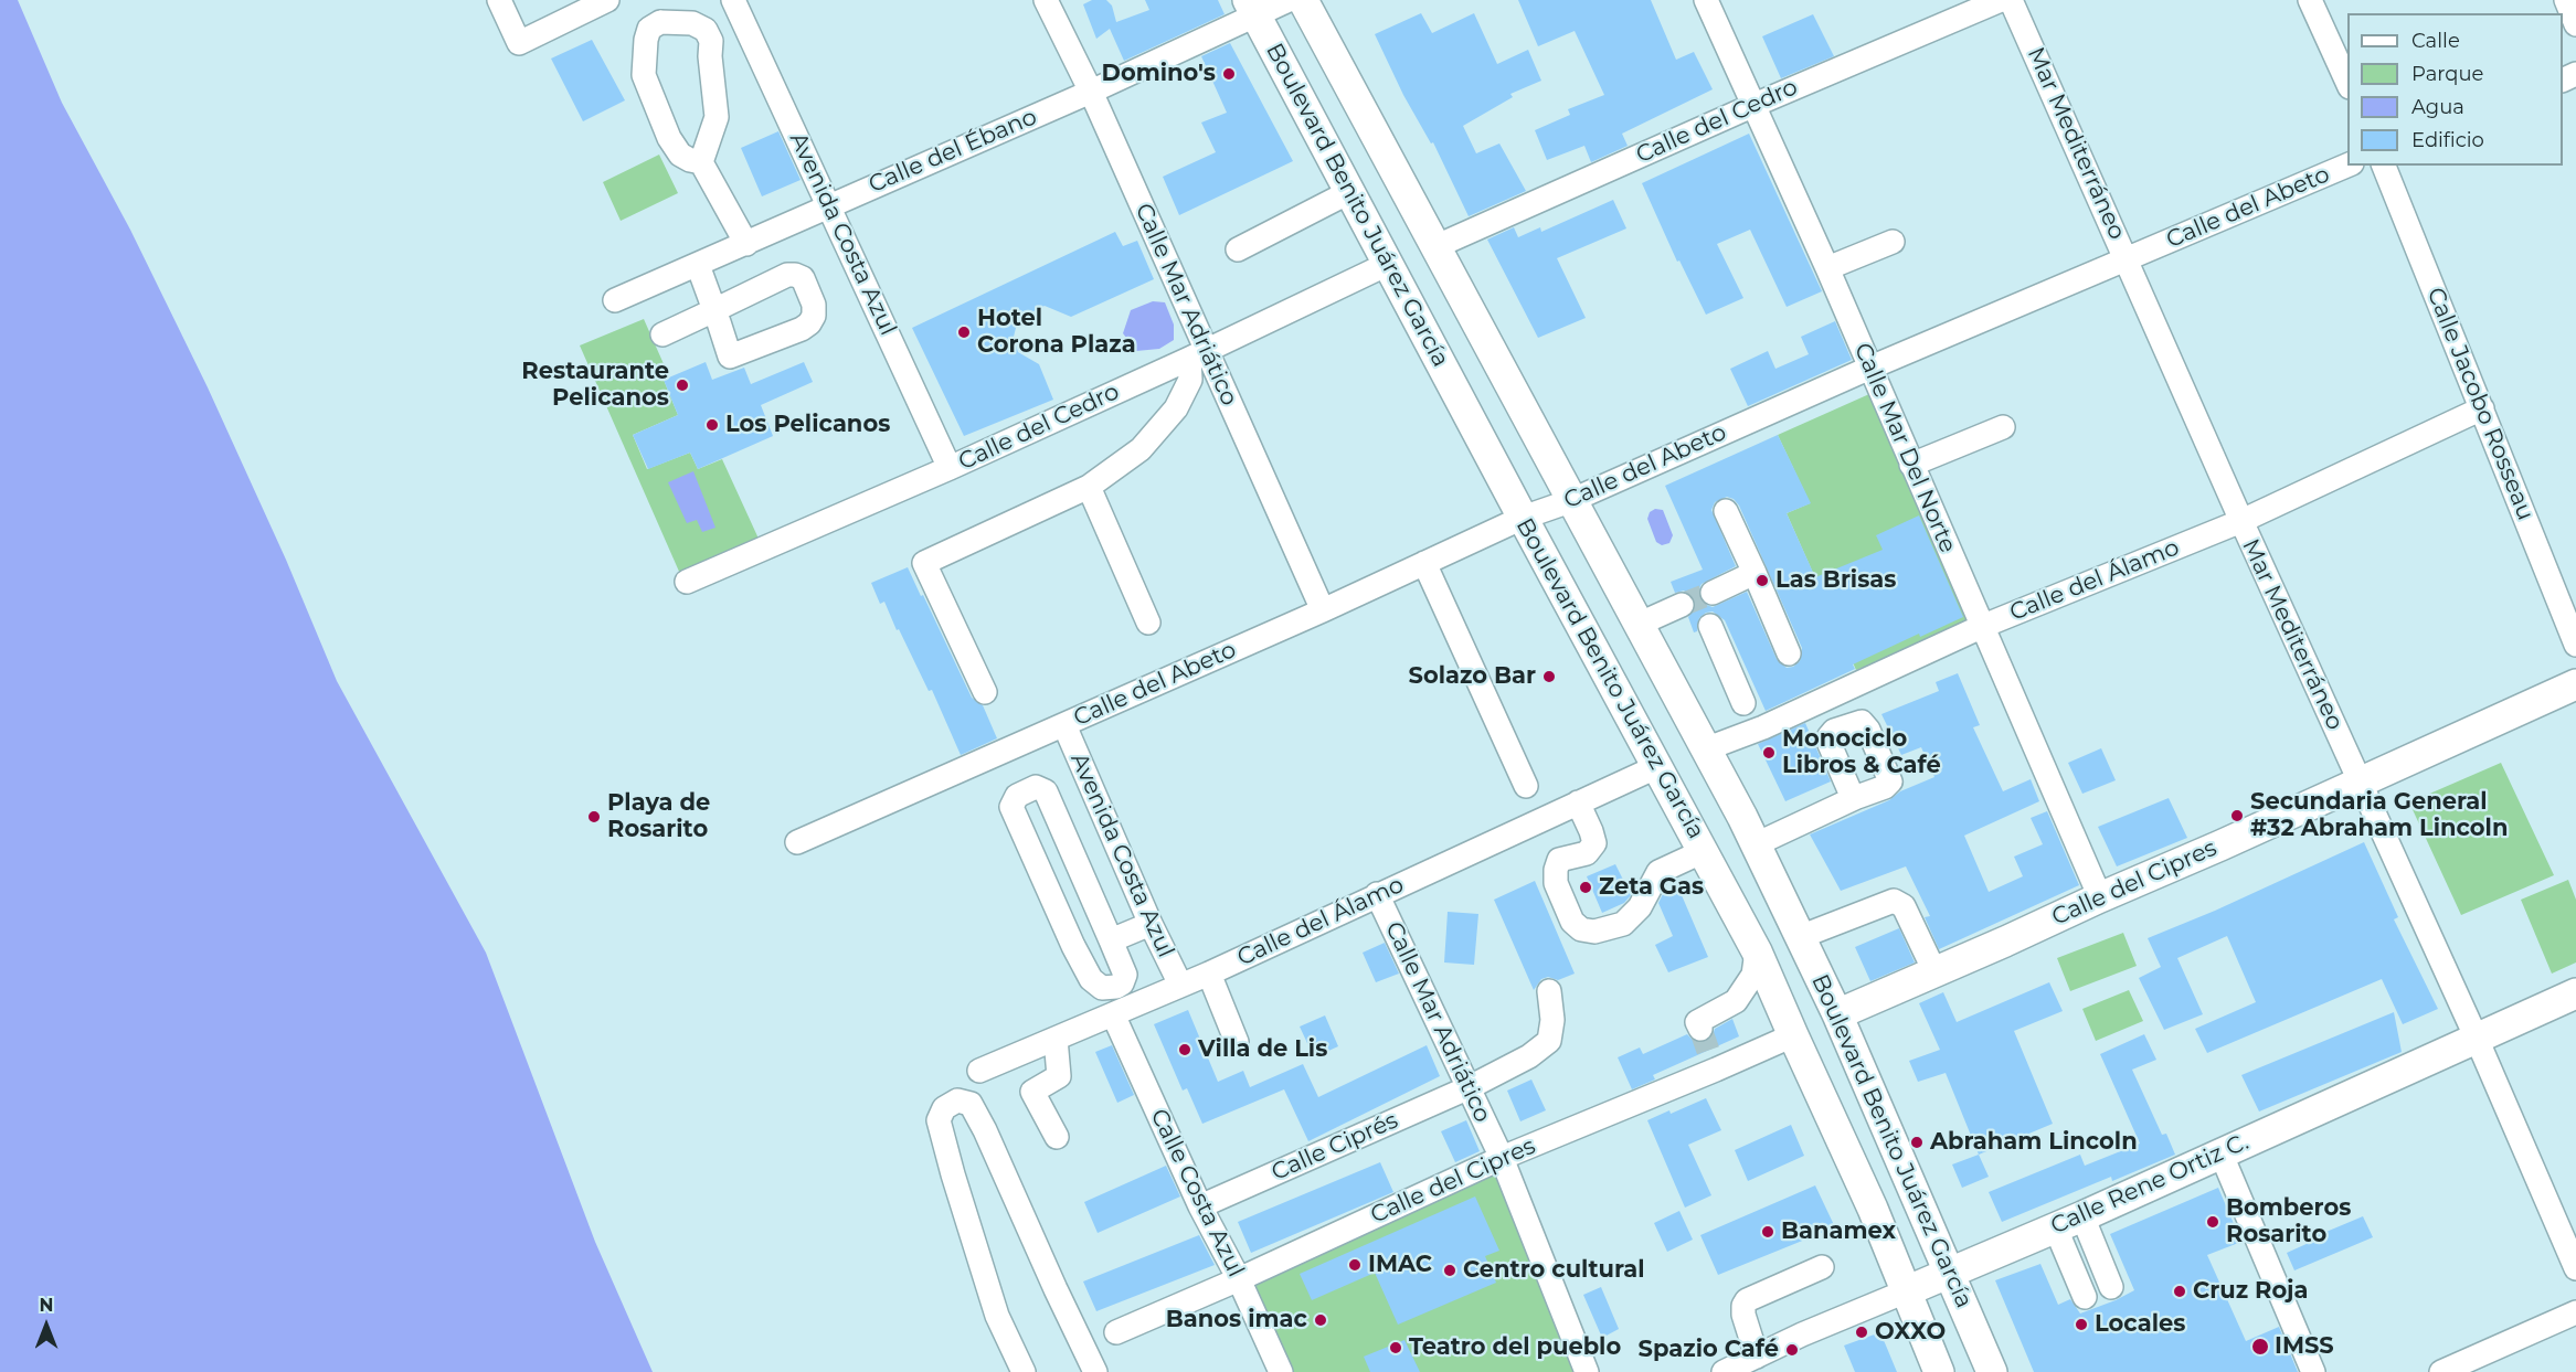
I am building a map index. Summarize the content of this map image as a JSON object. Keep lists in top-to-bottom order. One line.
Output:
{"streets":{"main road":["Boulevard Benito Juárez García","Calle del Cipres","Calle Rene Ortiz C."],"street":["Calle del Cedro","Mar Mediterráneo","Calle del Ébano","Calle del Abeto","Avenida Costa Azul","Calle Mar Adriático","Calle Jacobo Rosseau","Calle Mar Del Norte","Calle del Álamo","Calle Ciprés","Calle Costa Azul"]},"crossings":[["Calle del Cedro","Boulevard Benito Juárez García"],["Calle del Cedro","Avenida Costa Azul"],["Calle del Cedro","Calle Mar Adriático"],["Calle del Cedro","Calle Mar Del Norte"],["Mar Mediterráneo","Calle del Abeto"],["Mar Mediterráneo","Calle del Álamo"],["Mar Mediterráneo","Calle del Cipres"],["Mar Mediterráneo","Calle Rene Ortiz C."],["Calle del Ébano","Boulevard Benito Juárez García"],["Calle del Ébano","Avenida Costa Azul"],["Calle del Ébano","Calle Mar Adriático"],["Boulevard Benito Juárez García","Calle del Abeto"],["Boulevard Benito Juárez García","Calle del Álamo"],["Boulevard Benito Juárez García","Calle del Cipres"],["Boulevard Benito Juárez García","Calle Rene Ortiz C."],["Calle del Abeto","Avenida Costa Azul"],["Calle del Abeto","Calle Mar Adriático"],["Calle del Abeto","Calle Mar Del Norte"],["Avenida Costa Azul","Calle del Álamo"],["Calle Mar Adriático","Calle del Álamo"],["Calle Mar Adriático","Calle del Cipres"],["Calle Mar Adriático","Calle Ciprés"],["Calle Jacobo Rosseau","Calle del Álamo"],["Calle Mar Del Norte","Calle del Álamo"],["Calle Mar Del Norte","Calle del Cipres"],["Calle del Álamo","Calle Costa Azul"],["Calle del Cipres","Calle Costa Azul"],["Calle Ciprés","Calle Costa Azul"]],"places":["Domino's","Hotel Corona Plaza","Restaurante Pelicanos","Los Pelicanos","Las Brisas","Solazo Bar","Monociclo Libros & Café","Secundaria General #32 Abraham Lincoln","Playa de Rosarito","Zeta Gas","Villa de Lis","Abraham Lincoln","Bomberos Rosarito","Banamex","IMAC","Centro cultural","Cruz Roja","Banos imac","Locales","OXXO","IMSS","Teatro del pueblo","Spazio Café"],"legend":["Calle","Parque","Agua","Edificio"],"north":"top"}
